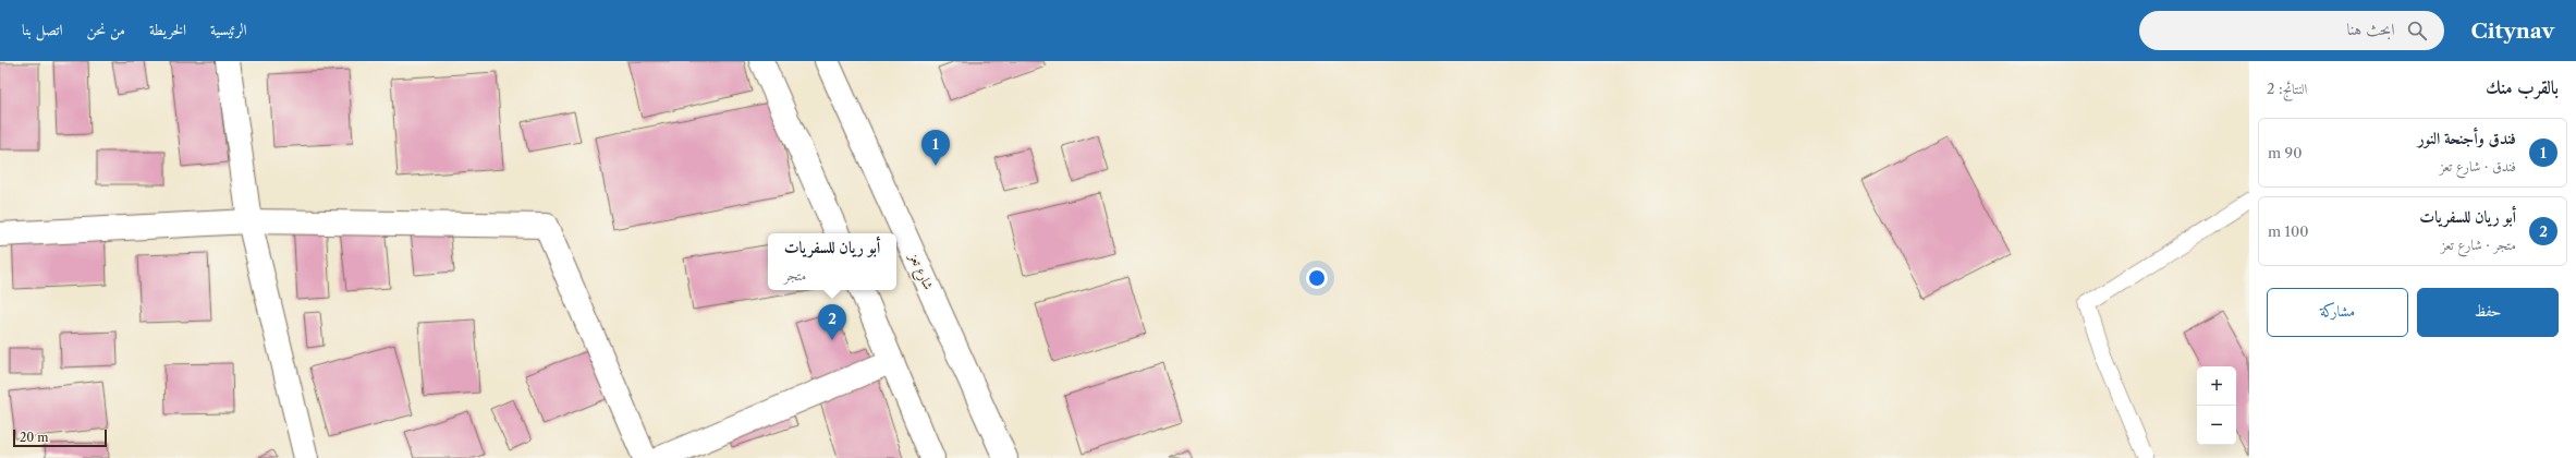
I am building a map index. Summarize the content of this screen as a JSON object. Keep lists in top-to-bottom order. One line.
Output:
{"streets":{"street":["شارع تعز"]},"scale_bar":"20 m","page":{"header":"Citynav","search":"ابحث هنا","nav":["الرئيسية","الخريطة","من نحن","اتصل بنا"],"heading":["بالقرب منك","النتائج: 2"],"list":[{"mark":"1","name":"فندق وأجنحة النور","note":"فندق · شارع تعز","value":"90 m"},{"mark":"2","name":"أبو ريان للسفريات","note":"متجر · شارع تعز","value":"100 m"}],"pins":["1","2"],"popup":["أبو ريان للسفريات","متجر"],"buttons":["حفظ","مشاركة"],"map_buttons":["+","−"],"scale":"20 m"}}
